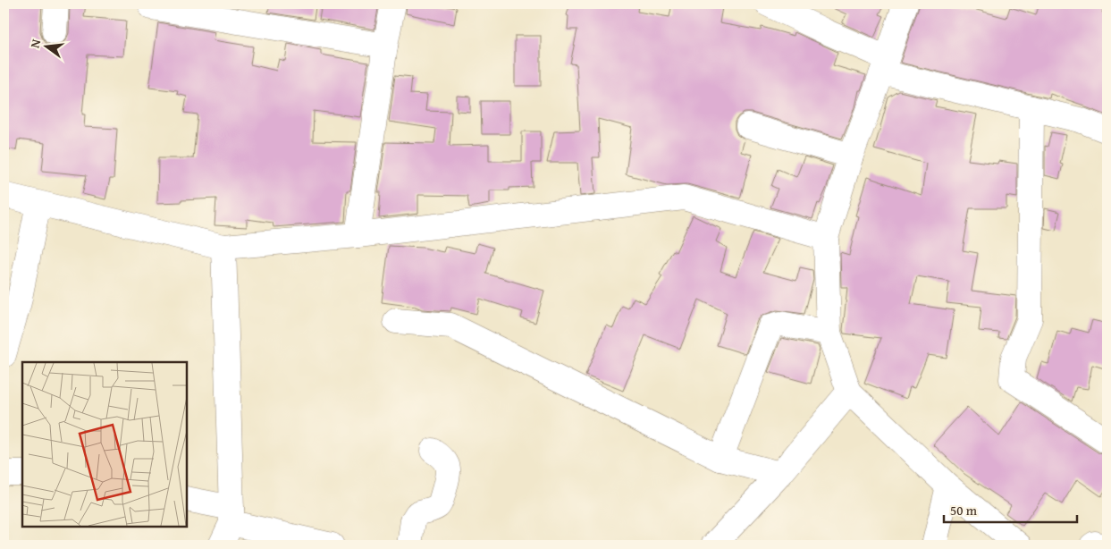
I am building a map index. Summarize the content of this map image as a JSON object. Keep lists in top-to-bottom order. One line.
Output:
{"scale_bar":"50 m","north":"left"}
